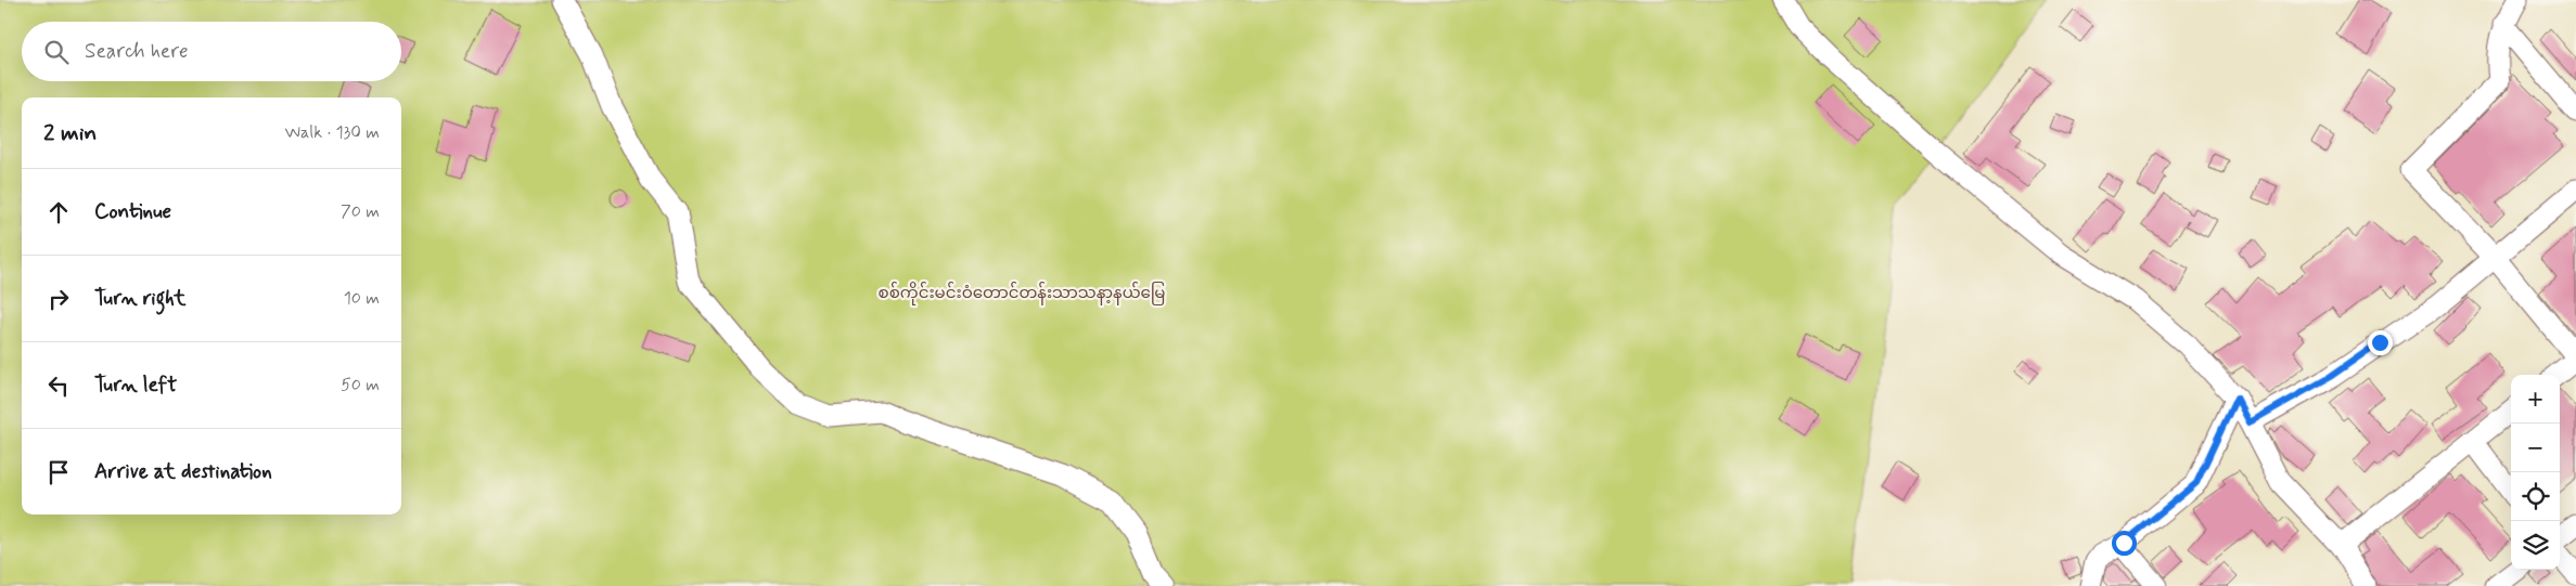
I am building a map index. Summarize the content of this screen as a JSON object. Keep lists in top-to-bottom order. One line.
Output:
{"parks":["စစ်ကိုင်းမင်းဝံတောင်တန်းသာသနာ့နယ်မြေ"],"page":{"search":"Search here","heading":["2 min","Walk · 130 m"],"list":[["Continue","70 m"],["Turn right","10 m"],["Turn left","50 m"],"Arrive at destination"],"map_buttons":["+","−"]}}
